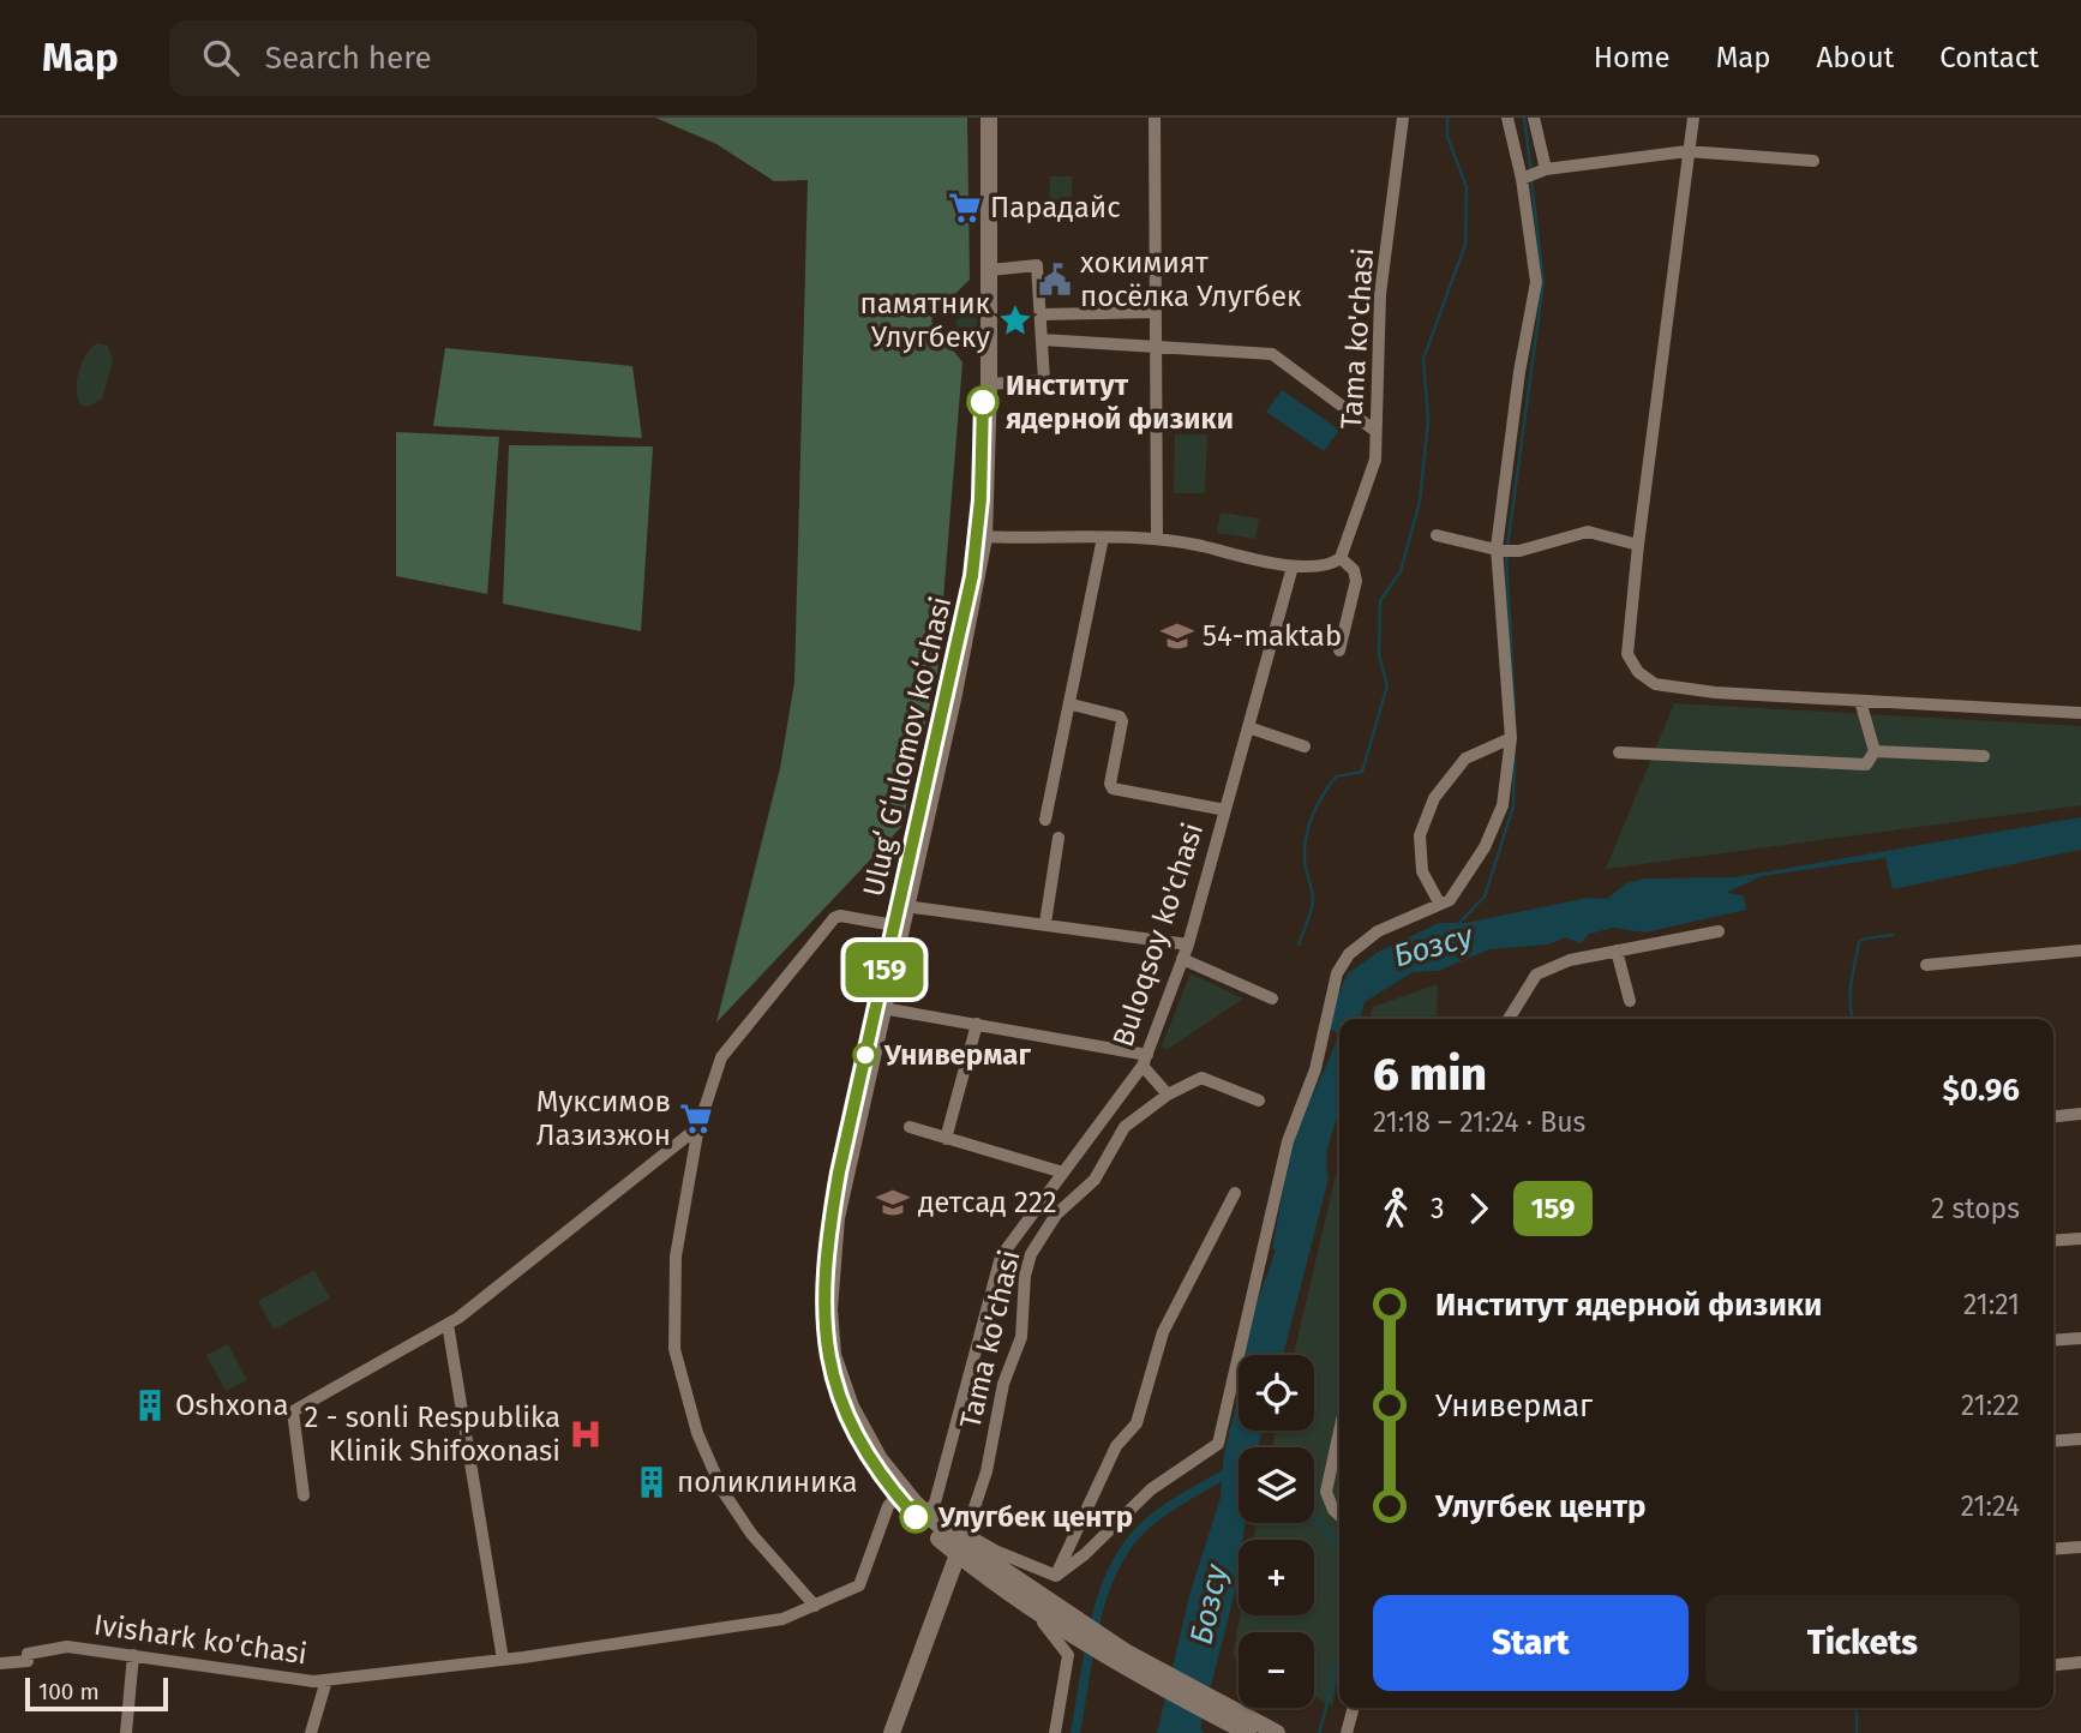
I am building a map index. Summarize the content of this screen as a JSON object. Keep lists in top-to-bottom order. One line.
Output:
{"streets":{"main road":["Ulugʻ Gʻulomov koʻchasi"],"street":["Tama ko'chasi","Buloqsoy ko'chasi","Ivishark ko'chasi"]},"crossings":[["Tama ko'chasi","Ulugʻ Gʻulomov koʻchasi"],["Ulugʻ Gʻulomov koʻchasi","Buloqsoy ko'chasi"],["Ulugʻ Gʻulomov koʻchasi","Ivishark ko'chasi"]],"water":["Бозсу"],"places":{"supermarket":["Парадайс","Муксимов Лазизжон"],"public building":["хокимият посёлка Улугбек"],"place":["памятник Улугбеку"],"other":["Институт ядерной физики","Универмаг","Улугбек центр"],"school or university":["54-maktab","детсад 222"],"building":["Oshxona","поликлиника"],"hospital":["2 - sonli Respublika Klinik Shifoxonasi"]},"lines":["bus line 159"],"scale_bar":"100 m","page":{"header":"Map","search":"Search here","nav":["Home","Map","About","Contact"],"on_map":"159","heading":["6 min","21:18 – 21:24 · Bus","$0.96"],"legs":["3","159","2 stops"],"list":[{"name":"Институт ядерной физики","value":"21:21"},{"name":"Универмаг","value":"21:22"},{"name":"Улугбек центр","value":"21:24"}],"map_buttons":["+","−"],"buttons":["Start","Tickets"],"scale":"100 m"}}
